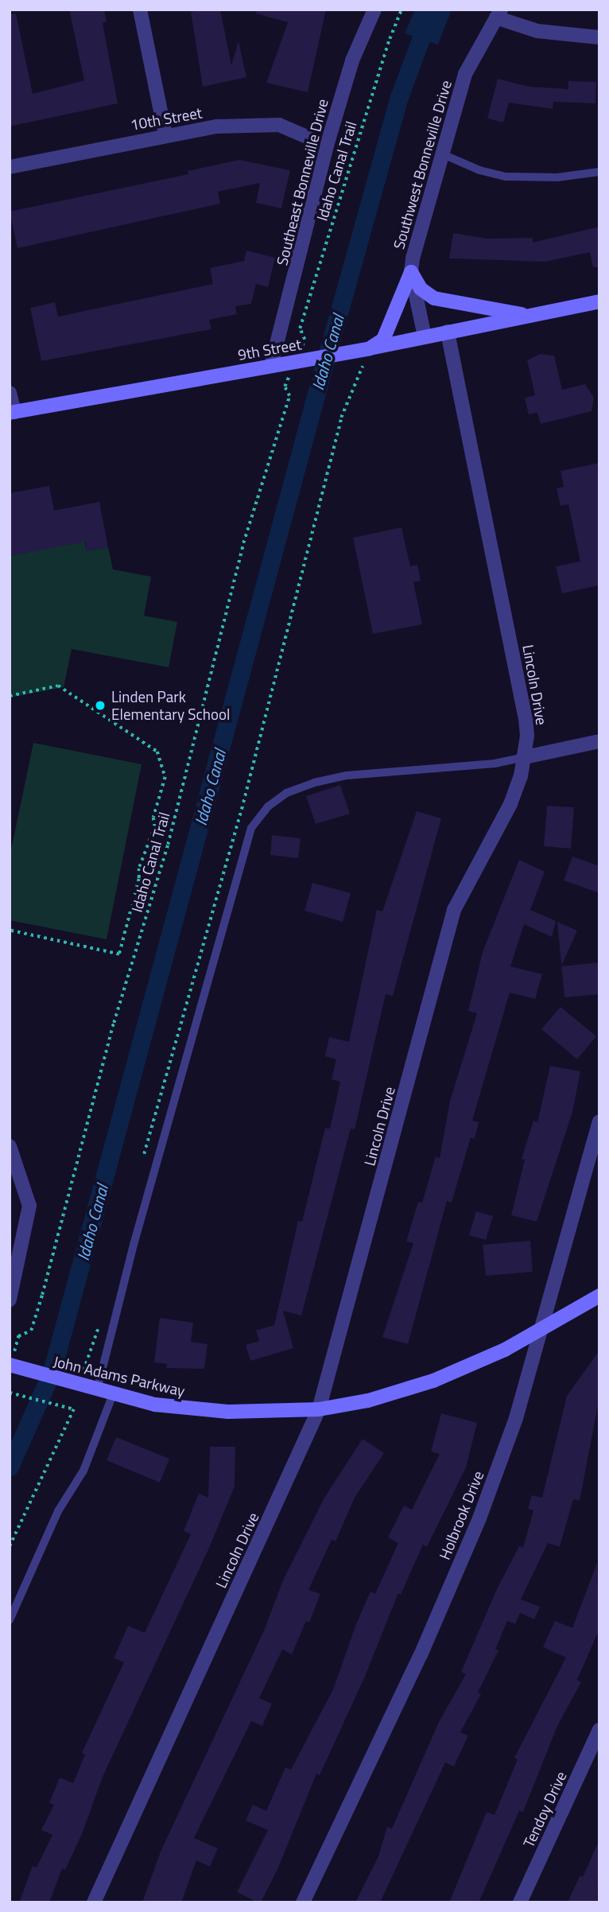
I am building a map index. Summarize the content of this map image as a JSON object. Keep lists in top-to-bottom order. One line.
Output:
{"streets":{"street":["10th Street","Southwest Bonneville Drive","Southeast Bonneville Drive","9th Street","Lincoln Drive","John Adams Parkway","Holbrook Drive","Tendoy Drive"],"path":["Idaho Canal Trail"]},"crossings":[["10th Street","Southeast Bonneville Drive"],["Southwest Bonneville Drive","9th Street"],["Southeast Bonneville Drive","9th Street"],["9th Street","Lincoln Drive"],["Lincoln Drive","John Adams Parkway"],["John Adams Parkway","Holbrook Drive"]],"water":["Idaho Canal"],"places":["Linden Park Elementary School"]}
